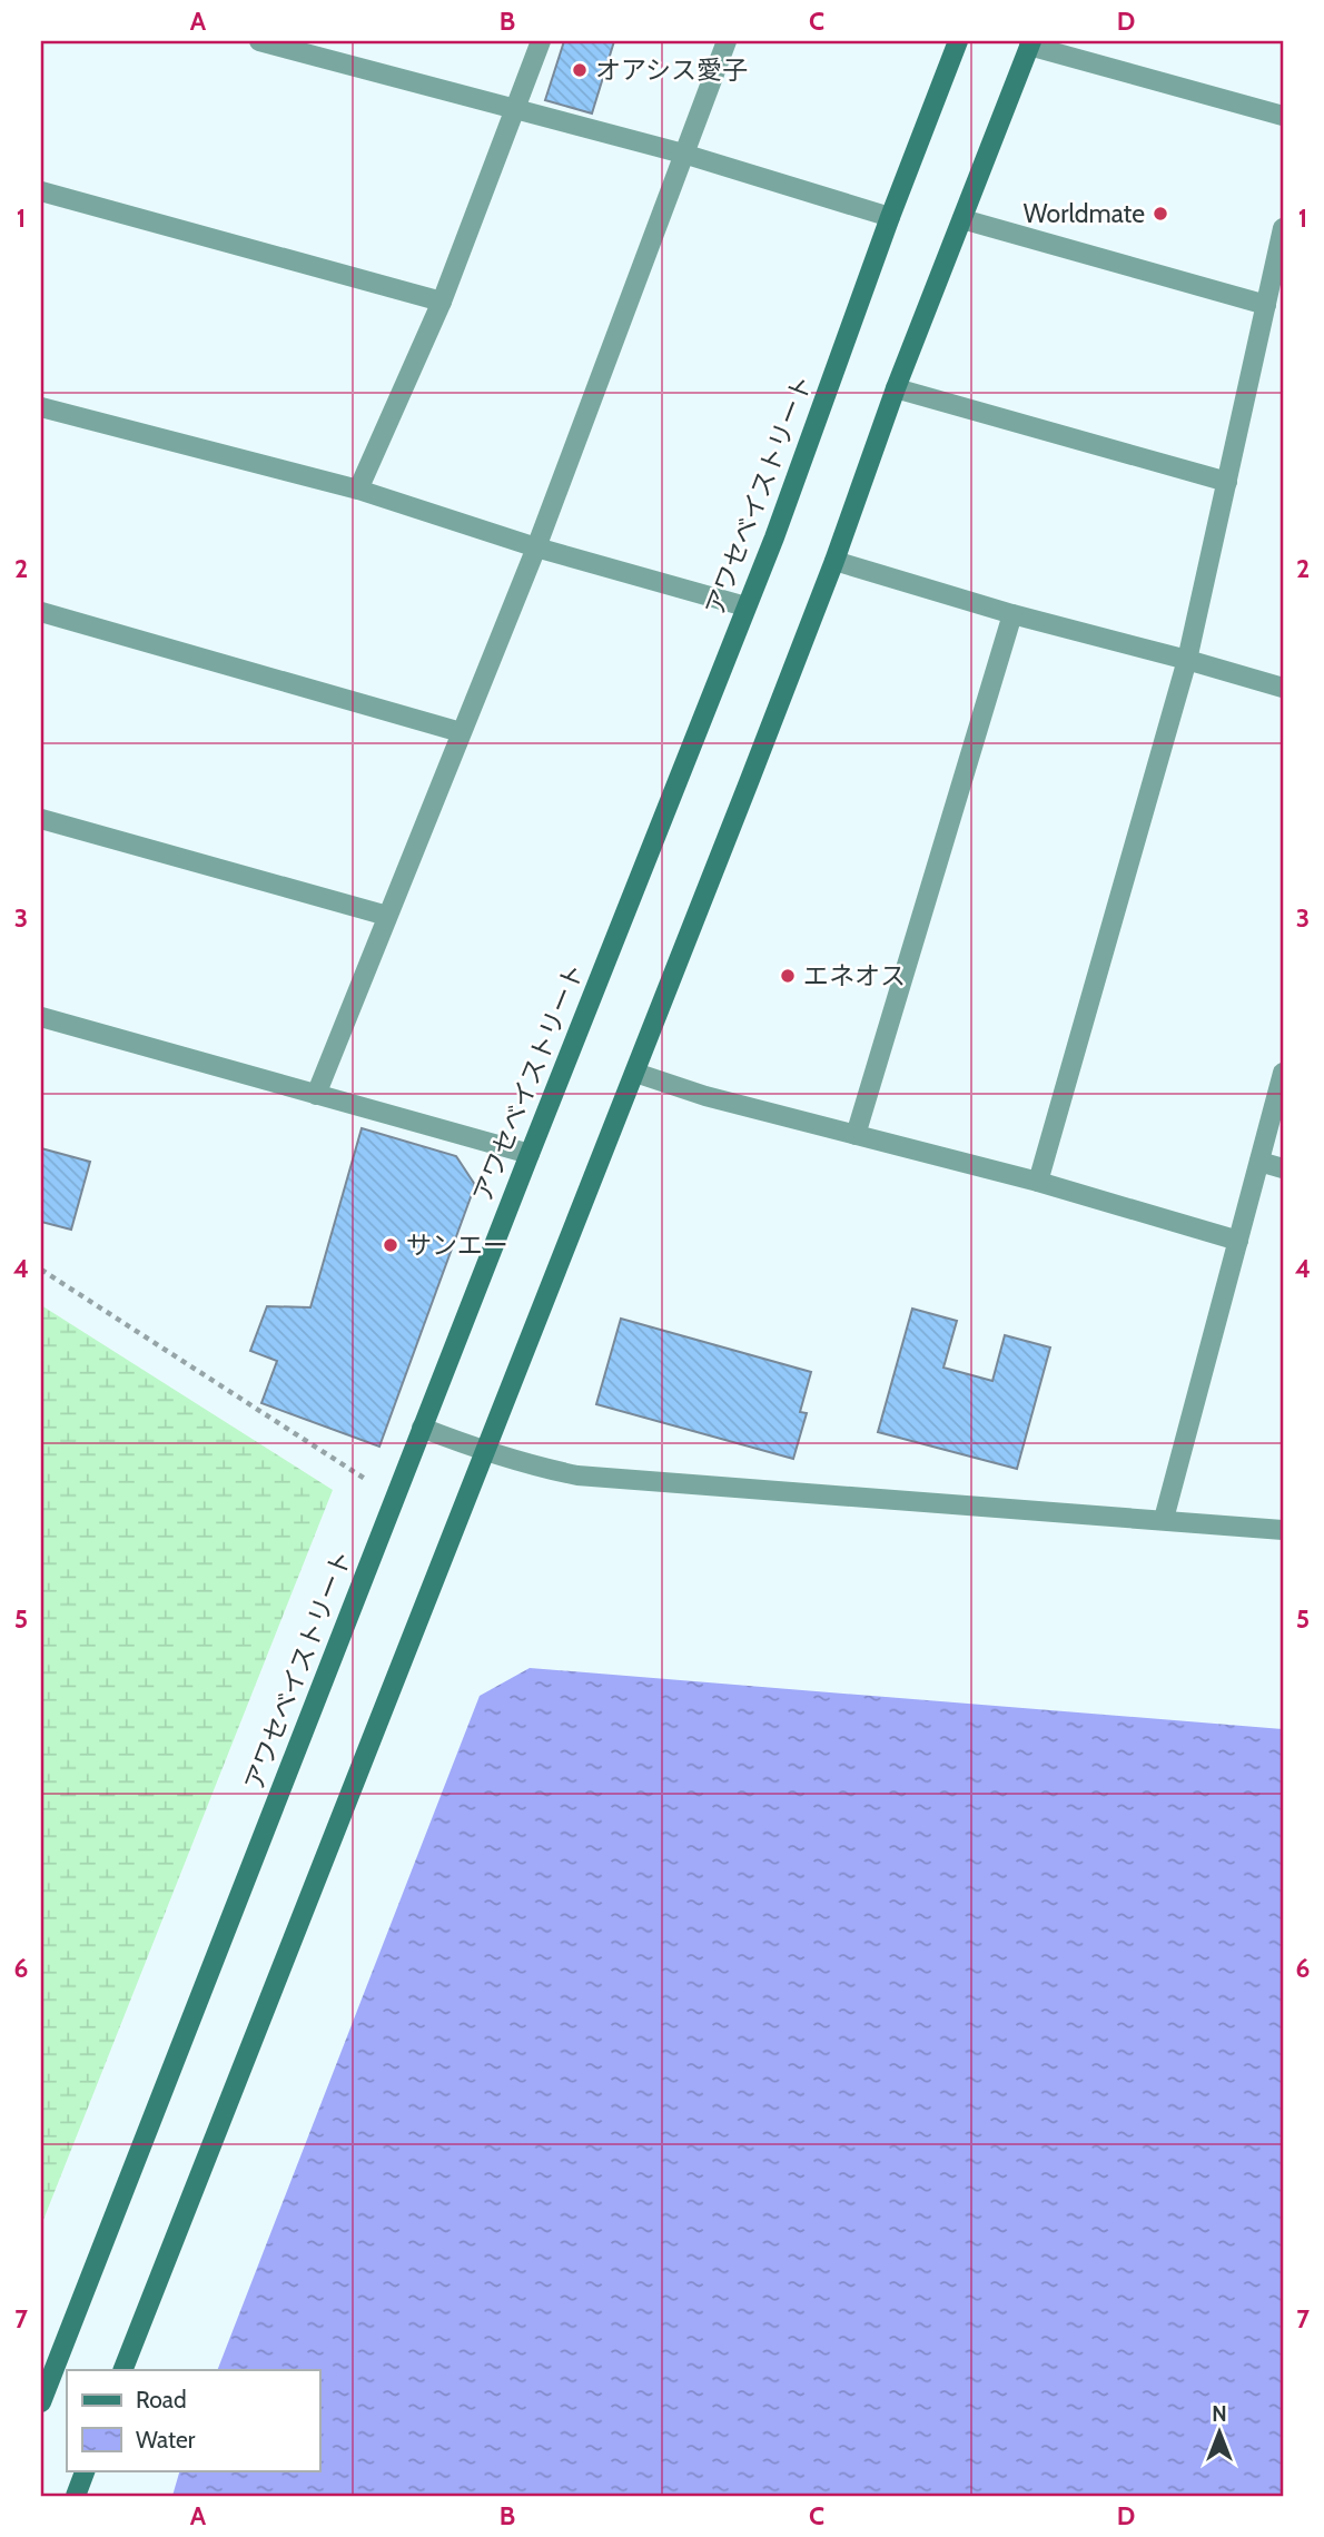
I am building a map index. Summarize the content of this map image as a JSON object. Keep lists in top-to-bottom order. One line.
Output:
{"streets":{"main road":["アワセベイストリート"]},"places":["オアシス愛子","Worldmate","エネオス","サンエー"],"legend":["Road","Water"],"north":"top","grid":{"columns":["A","B","C","D"],"rows":["1","2","3","4","5","6","7"]}}
